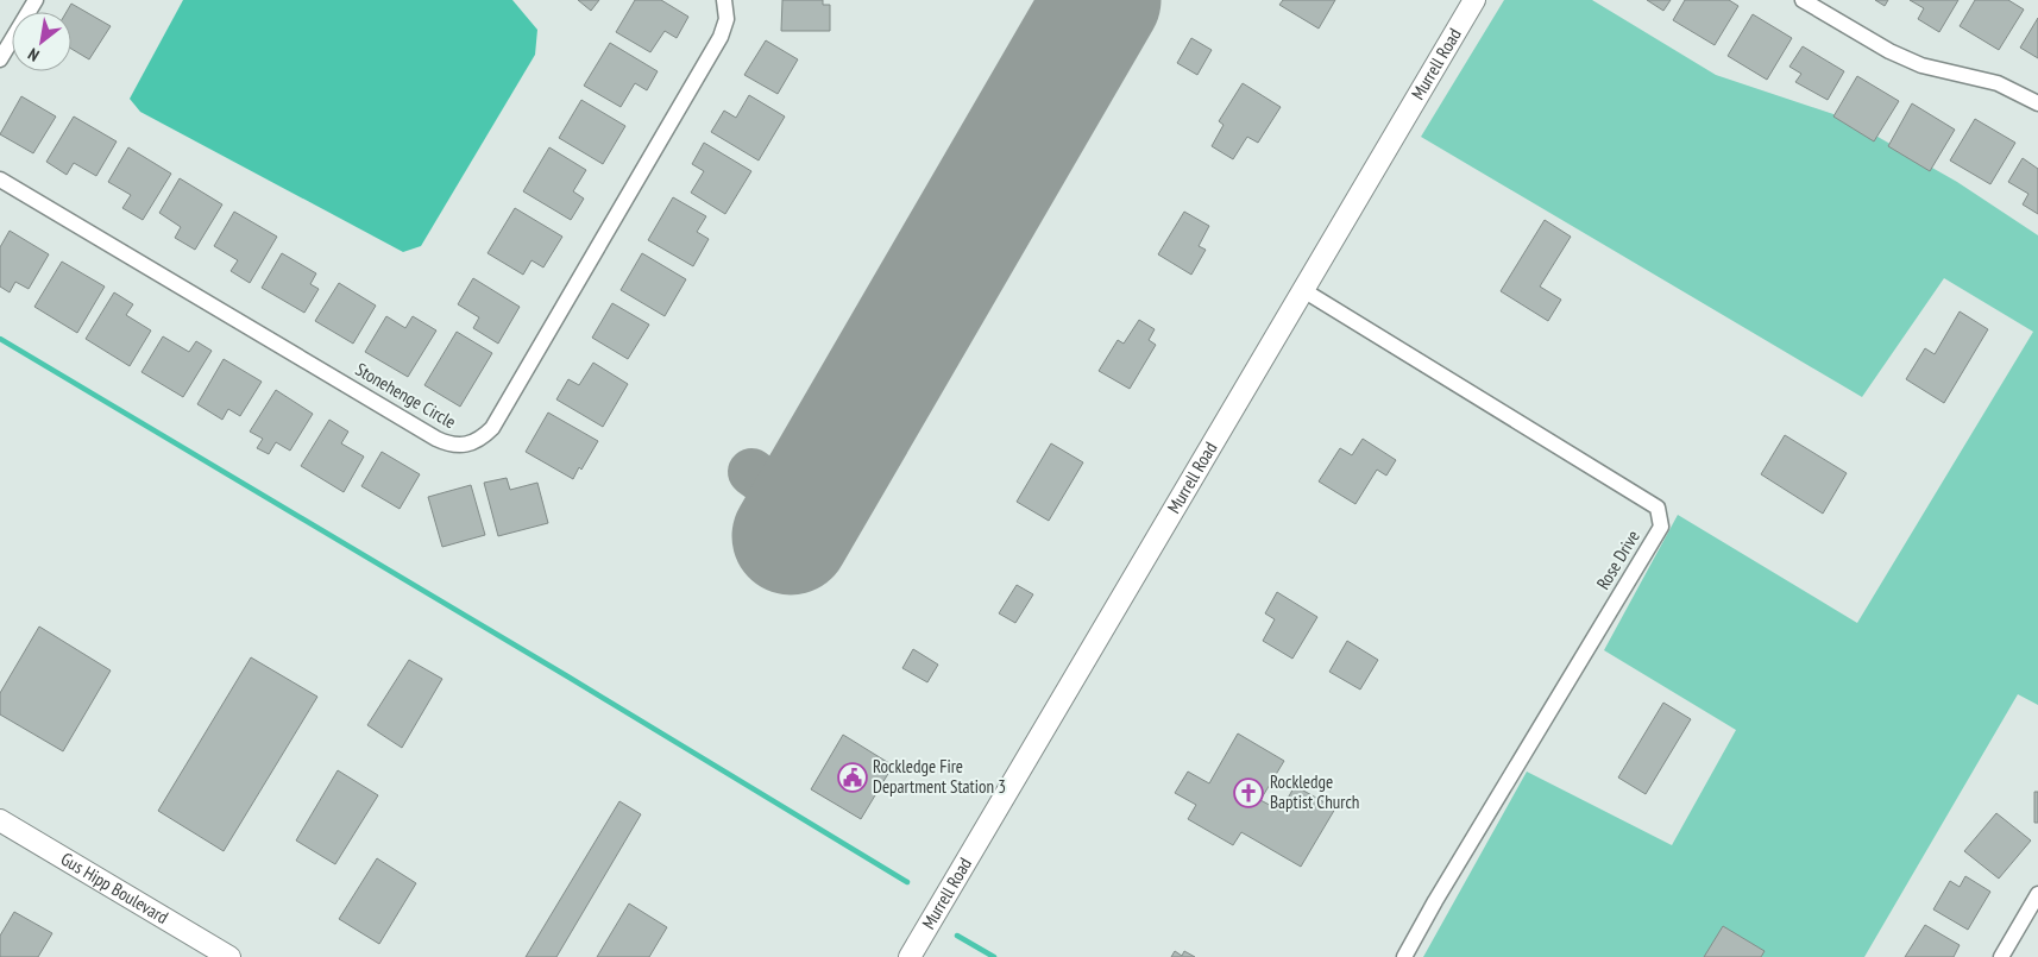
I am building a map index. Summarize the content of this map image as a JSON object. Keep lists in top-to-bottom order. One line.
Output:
{"streets":{"street":["Murrell Road","Stonehenge Circle","Rose Drive","Gus Hipp Boulevard"]},"crossings":[["Murrell Road","Rose Drive"]],"places":{"public building":["Rockledge Fire Department Station 3"],"church":["Rockledge Baptist Church"]},"north":"bottom left"}
